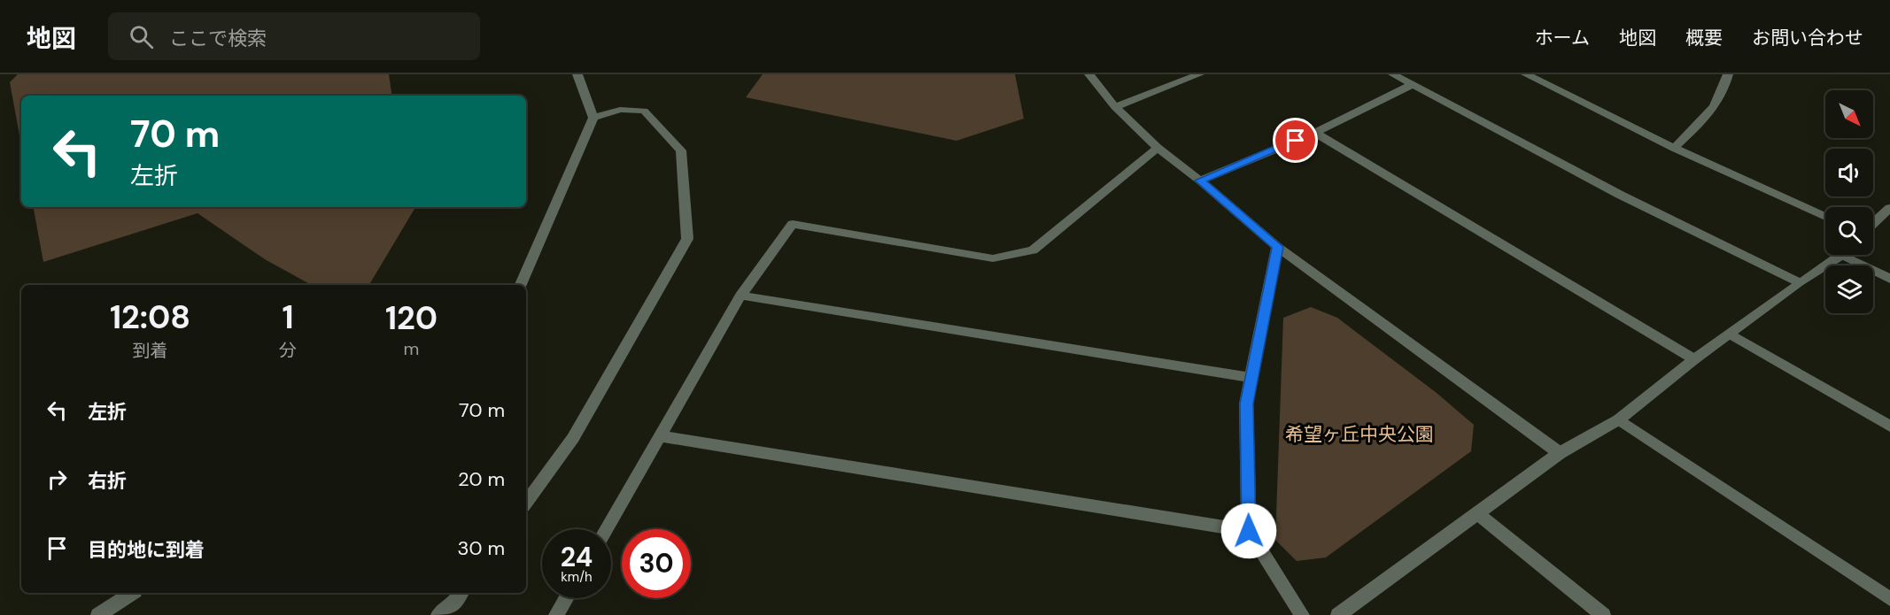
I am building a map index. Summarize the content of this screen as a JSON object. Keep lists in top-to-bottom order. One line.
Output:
{"parks":["希望ヶ丘中央公園"],"north":"bottom right","page":{"header":"地図","search":"ここで検索","nav":["ホーム","地図","概要","お問い合わせ"],"turn":["70 m","左折"],"eta":["12:08","到着","1","分","120","m"],"list":[{"name":"左折","value":"70 m"},{"name":"右折","value":"20 m"},{"name":"目的地に到着","value":"30 m"}],"speed":"24 km/h","limit":"30"}}
